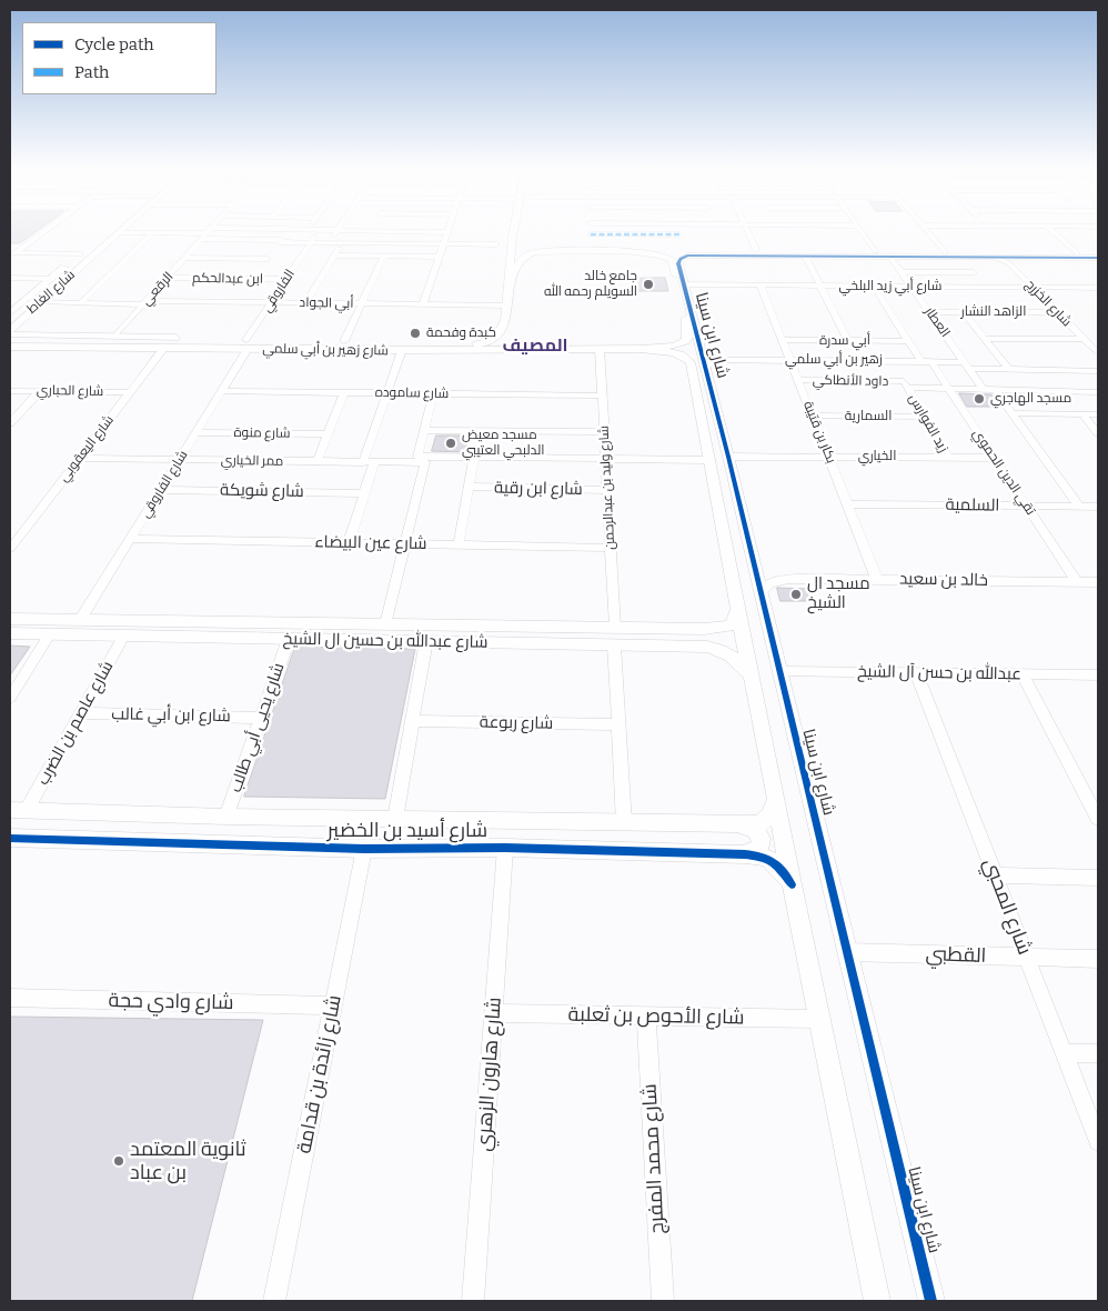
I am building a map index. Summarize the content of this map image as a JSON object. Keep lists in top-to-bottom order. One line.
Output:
{"streets":{"street":["ابن عبدالحكم","شارع أبي زيد البلخي","الرقعي","الفاروقي","شارع الغاط","أبي الجواد","شارع الخزرج","الزاهد النشار","العطار","شارع ابن سينا","أبي سدرة","شارع زهير بن أبي سلمي","زهير بن أبي سلمي","داود الأنطاكي","شارع الحباري","شارع ساموده","السمارية","زيد الفوارس","بكار بن قتيبة","شارع منوة","شارع اليعقوبي","الخياري","ممر الخياري","تقي الدين الحموي","شارع الفاروقي","شارع وليد بن عبدالرحمن","شارع ابن رقية","شارع شويكة","السلمية","شارع عين البيضاء","خالد بن سعيد","شارع عبدالله بن حسين ال الشيخ","عبدالله بن حسن آل الشيخ","شارع ابن أبي غالب","شارع عاصم بن الضرب","شارع ربوعة","شارع يحيى أبي طالب","شارع أسيد بن الخضير","شارع المحبي","القطبي","شارع وادي حجة","شارع الأحوص بن ثعلبة","شارع زائدة بن قدامة","شارع هارون الزهري","شارع محمد المفرج"]},"crossings":[["ابن عبدالحكم","الرقعي"],["ابن عبدالحكم","الفاروقي"],["شارع أبي زيد البلخي","شارع الخزرج"],["شارع أبي زيد البلخي","العطار"],["شارع أبي زيد البلخي","شارع ابن سينا"],["شارع أبي زيد البلخي","بكار بن قتيبة"],["الرقعي","أبي الجواد"],["الرقعي","شارع زهير بن أبي سلمي"],["الفاروقي","أبي الجواد"],["الفاروقي","شارع زهير بن أبي سلمي"],["الفاروقي","شارع الفاروقي"],["شارع الغاط","أبي الجواد"],["أبي الجواد","شارع زهير بن أبي سلمي"],["شارع الخزرج","الزاهد النشار"],["الزاهد النشار","العطار"],["العطار","زهير بن أبي سلمي"],["العطار","داود الأنطاكي"],["شارع ابن سينا","شارع زهير بن أبي سلمي"],["شارع ابن سينا","زهير بن أبي سلمي"],["شارع ابن سينا","الخياري"],["شارع ابن سينا","ممر الخياري"],["شارع ابن سينا","خالد بن سعيد"],["شارع ابن سينا","شارع عبدالله بن حسين ال الشيخ"],["شارع ابن سينا","عبدالله بن حسن آل الشيخ"],["شارع ابن سينا","شارع أسيد بن الخضير"],["شارع ابن سينا","القطبي"],["شارع ابن سينا","شارع الأحوص بن ثعلبة"],["أبي سدرة","بكار بن قتيبة"],["شارع زهير بن أبي سلمي","شارع اليعقوبي"],["شارع زهير بن أبي سلمي","شارع الفاروقي"],["شارع زهير بن أبي سلمي","شارع وليد بن عبدالرحمن"],["زهير بن أبي سلمي","بكار بن قتيبة"],["زهير بن أبي سلمي","تقي الدين الحموي"],["داود الأنطاكي","زيد الفوارس"],["داود الأنطاكي","بكار بن قتيبة"],["داود الأنطاكي","تقي الدين الحموي"],["شارع الحباري","شارع اليعقوبي"],["شارع ساموده","شارع الفاروقي"],["شارع ساموده","شارع وليد بن عبدالرحمن"],["السمارية","زيد الفوارس"],["السمارية","بكار بن قتيبة"],["زيد الفوارس","الخياري"],["بكار بن قتيبة","الخياري"],["بكار بن قتيبة","السلمية"],["بكار بن قتيبة","خالد بن سعيد"],["شارع منوة","شارع الفاروقي"],["شارع اليعقوبي","ممر الخياري"],["الخياري","تقي الدين الحموي"],["ممر الخياري","شارع الفاروقي"],["ممر الخياري","شارع وليد بن عبدالرحمن"],["تقي الدين الحموي","السلمية"],["تقي الدين الحموي","خالد بن سعيد"],["شارع الفاروقي","شارع شويكة"],["شارع الفاروقي","شارع عين البيضاء"],["شارع الفاروقي","شارع عبدالله بن حسين ال الشيخ"],["شارع وليد بن عبدالرحمن","شارع ابن رقية"],["شارع وليد بن عبدالرحمن","شارع عين البيضاء"],["شارع وليد بن عبدالرحمن","شارع عبدالله بن حسين ال الشيخ"],["شارع عبدالله بن حسين ال الشيخ","شارع عاصم بن الضرب"],["شارع عبدالله بن حسين ال الشيخ","شارع يحيى أبي طالب"],["عبدالله بن حسن آل الشيخ","شارع المحبي"],["شارع ابن أبي غالب","شارع عاصم بن الضرب"],["شارع ابن أبي غالب","شارع يحيى أبي طالب"],["شارع عاصم بن الضرب","شارع أسيد بن الخضير"],["شارع يحيى أبي طالب","شارع أسيد بن الخضير"],["شارع أسيد بن الخضير","شارع زائدة بن قدامة"],["شارع أسيد بن الخضير","شارع هارون الزهري"],["شارع المحبي","القطبي"],["شارع وادي حجة","شارع زائدة بن قدامة"],["شارع الأحوص بن ثعلبة","شارع هارون الزهري"],["شارع الأحوص بن ثعلبة","شارع محمد المفرج"]],"districts":["المصيف"],"places":["جامع خالد السويلم رحمه الله","كبدة وفحمة","مسجد الهاجري","مسجد معيض الدلبحي العتيبي","مسجد ال الشيخ","ثانوية المعتمد بن عباد"],"legend":["Cycle path","Path"]}
